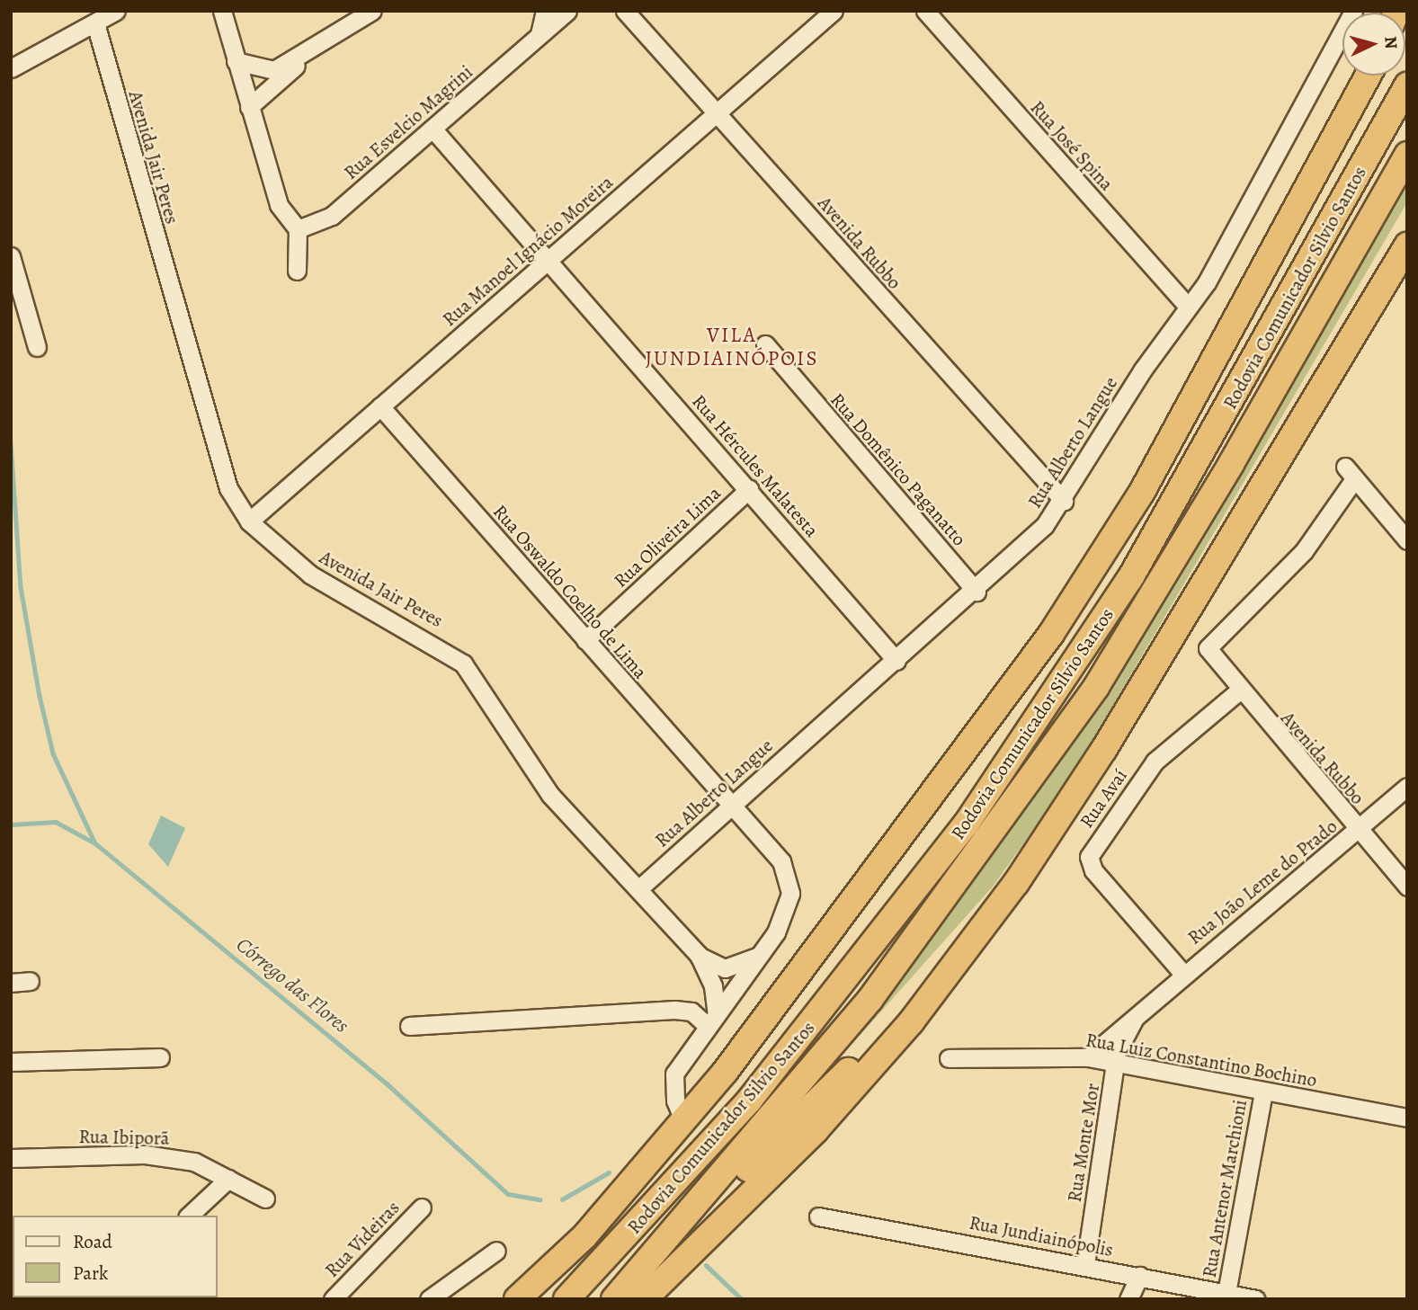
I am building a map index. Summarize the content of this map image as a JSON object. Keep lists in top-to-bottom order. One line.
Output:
{"streets":{"highway":["Rodovia Comunicador Silvio Santos"],"street":["Rua Esvelcio Magrini","Rua José Spina","Avenida Jair Peres","Avenida Rubbo","Rua Manoel Ignácio Moreira","Rua Alberto Langue","Rua Hércules Malatesta","Rua Domênico Paganatto","Rua Oliveira Lima","Rua Oswaldo Coelho de Lima","Rua Avaí","Rua João Leme do Prado","Rua Luiz Constantino Bochino","Rua Ibiporã","Rua Monte Mor","Rua Antenor Marchioni","Rua Jundiainópolis","Rua Videiras"]},"crossings":[["Rua Esvelcio Magrini","Rua Hércules Malatesta"],["Rua José Spina","Rua Alberto Langue"],["Avenida Jair Peres","Rua Manoel Ignácio Moreira"],["Avenida Jair Peres","Rua Alberto Langue"],["Avenida Jair Peres","Rua Oswaldo Coelho de Lima"],["Avenida Rubbo","Rua Manoel Ignácio Moreira"],["Avenida Rubbo","Rua Alberto Langue"],["Avenida Rubbo","Rua Avaí"],["Avenida Rubbo","Rua João Leme do Prado"],["Rua Manoel Ignácio Moreira","Rua Hércules Malatesta"],["Rua Manoel Ignácio Moreira","Rua Oswaldo Coelho de Lima"],["Rua Alberto Langue","Rua Hércules Malatesta"],["Rua Alberto Langue","Rua Domênico Paganatto"],["Rua Alberto Langue","Rua Oswaldo Coelho de Lima"],["Rua Hércules Malatesta","Rua Oliveira Lima"],["Rua Oliveira Lima","Rua Oswaldo Coelho de Lima"],["Rua Avaí","Rua João Leme do Prado"],["Rua João Leme do Prado","Rua Luiz Constantino Bochino"],["Rua João Leme do Prado","Rua Monte Mor"],["Rua Luiz Constantino Bochino","Rua Monte Mor"],["Rua Luiz Constantino Bochino","Rua Antenor Marchioni"],["Rua Monte Mor","Rua Jundiainópolis"],["Rua Antenor Marchioni","Rua Jundiainópolis"]],"districts":["VILA JUNDIAINÓPOIS"],"water":["Córrego das Flores"],"legend":["Road","Park"],"north":"right"}
